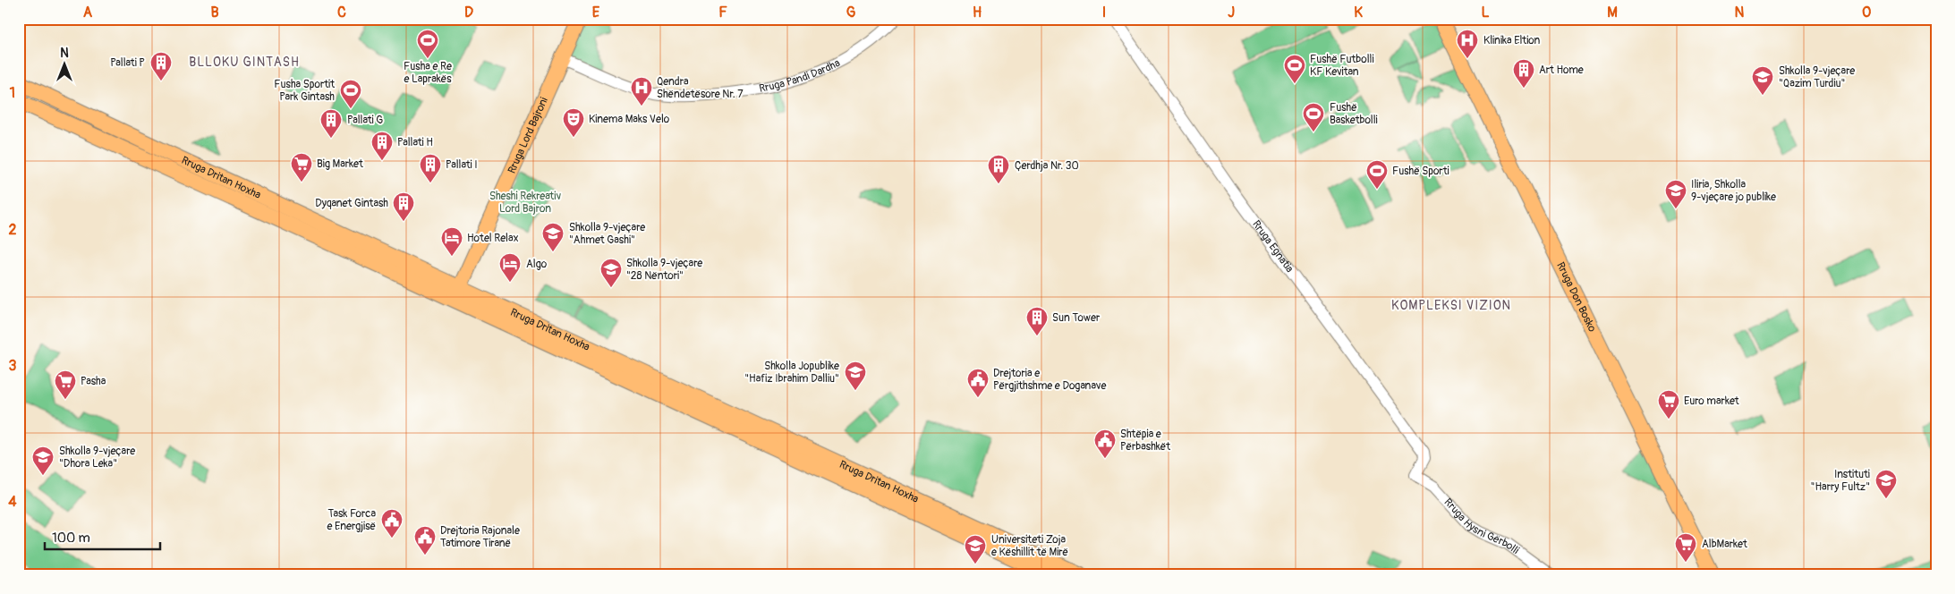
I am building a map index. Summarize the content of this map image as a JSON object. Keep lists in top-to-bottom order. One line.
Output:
{"streets":{"main road":["Rruga Lord Bajroni","Rruga Dritan Hoxha","Rruga Don Bosko"],"street":["Rruga Pandi Dardha","Rruga Egnatia","Rruga Hysni Gërbolli"]},"crossings":[["Rruga Pandi Dardha","Rruga Lord Bajroni"],["Rruga Lord Bajroni","Rruga Dritan Hoxha"],["Rruga Egnatia","Rruga Hysni Gërbolli"]],"districts":["BLLOKU GINTASH","KOMPLEKSI VIZION"],"parks":["Sheshi Rekreativ Lord Bajron"],"places":{"sports":["Fusha e Re e Laprakës","Fushë Futbolli KF Kevitan","Fusha Sportit Park Gintash","Fushë Basketbolli","Fushë Sporti"],"hospital":["Klinika Eltion","Qendra Shëndetësore Nr. 7"],"building":["Pallati P","Art Home","Pallati G","Pallati H","Pallati I","Çerdhja Nr. 30","Dyqanet Gintash","Sun Tower"],"school or university":["Shkolla 9-vjeçare \"Qazim Turdiu\"","Iliria, Shkolla 9-vjeçare jo publike","Shkolla 9-vjeçare \"Ahmet Gashi\"","Shkolla 9-vjeçare \"28 Nëntori\"","Shkolla Jopublike \"Hafiz Ibrahim Dalliu\"","Shkolla 9-vjeçare \"Dhora Leka\"","Instituti \"Harry Fultz\"","Universiteti Zoja e Këshillit të Mirë"],"theatre":["Kinema Maks Velo"],"supermarket":["Big Market","Pasha","Euro market","AlbMarket"],"hotel":["Hotel Relax","Algo"],"public building":["Drejtoria e Përgjithshme e Doganave","Shtëpia e Përbashkët","Task Forca e Energjisë","Drejtoria Rajonale Tatimore Tiranë"]},"scale_bar":"100 m","north":"top","grid":{"columns":["A","B","C","D","E","F","G","H","I","J","K","L","M","N","O"],"rows":["1","2","3","4"]}}
